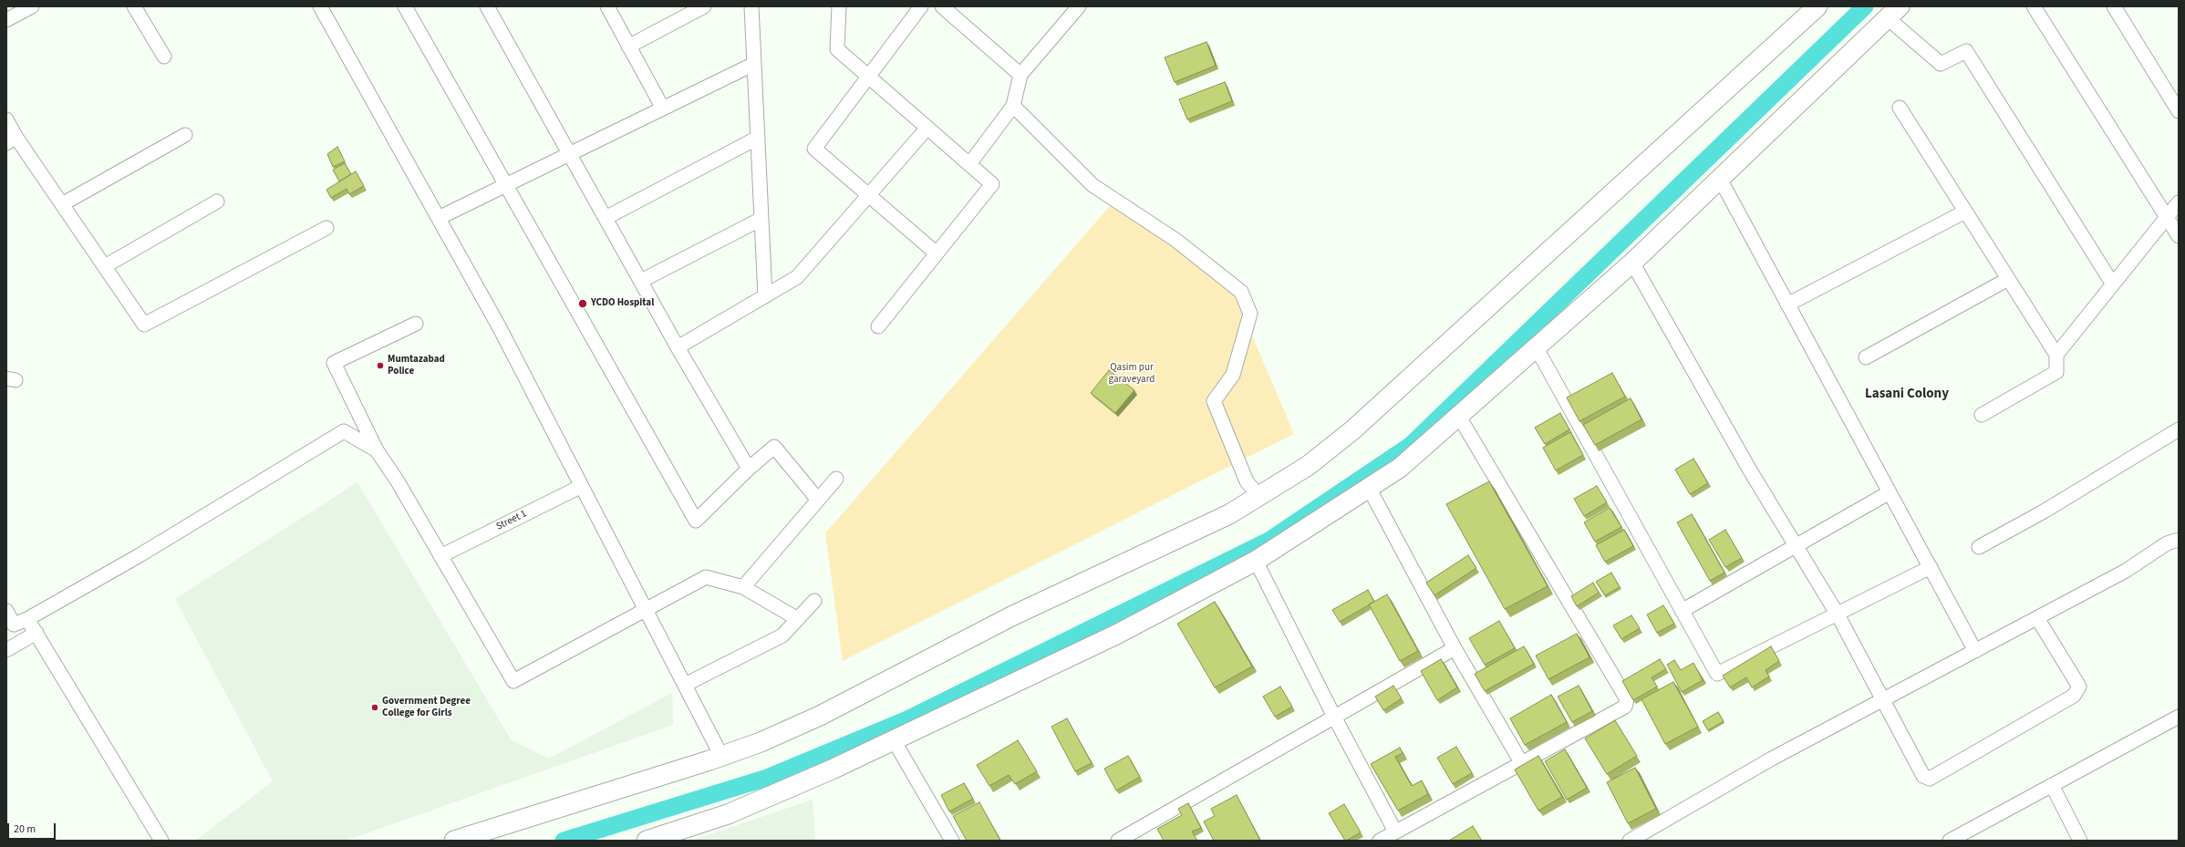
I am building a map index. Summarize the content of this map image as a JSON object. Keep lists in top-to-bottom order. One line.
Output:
{"streets":{"street":["Street 1"]},"districts":["Lasani Colony"],"parks":["Qasim pur garaveyard"],"places":["YCDO Hospital","Mumtazabad Police","Government Degree College for Girls"],"scale_bar":"20 m"}
